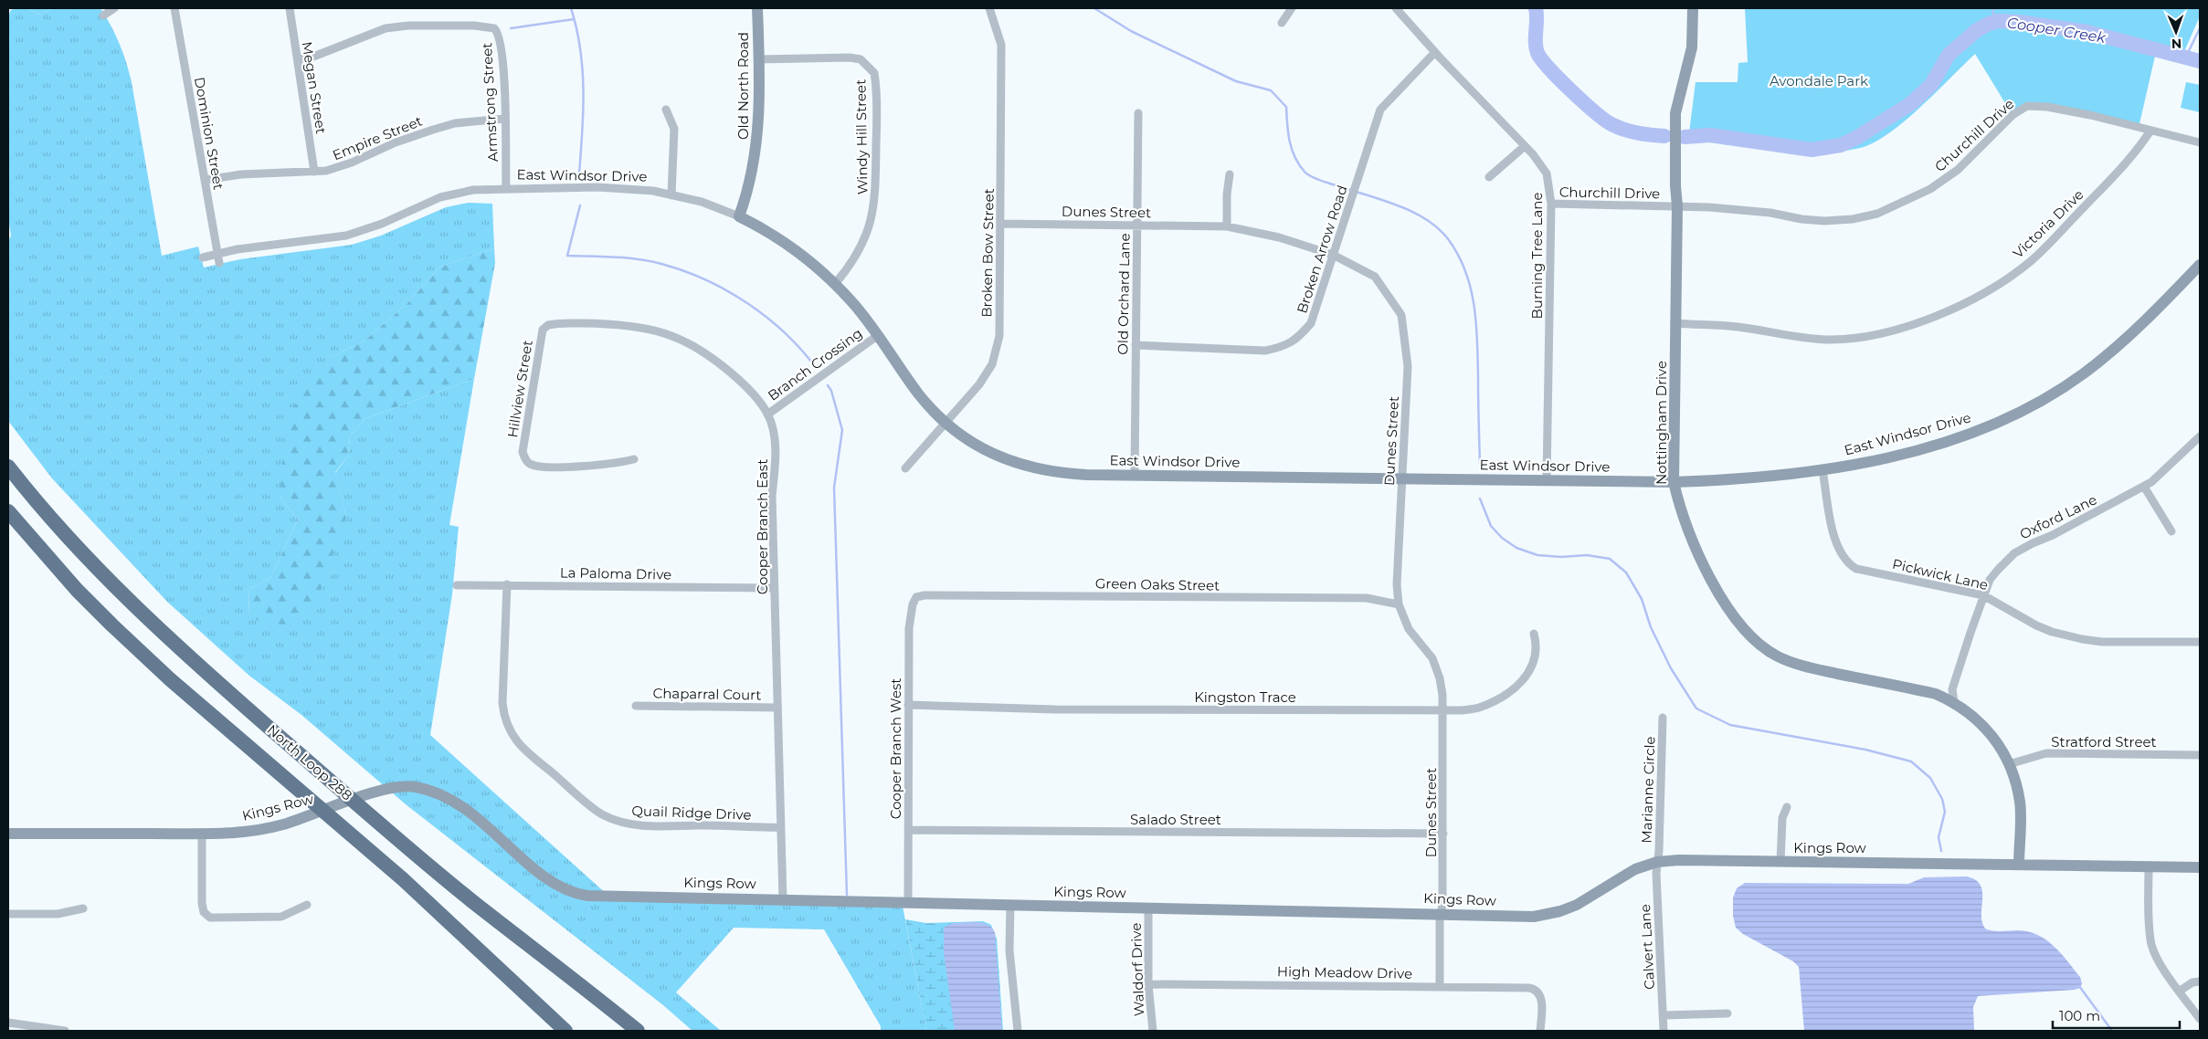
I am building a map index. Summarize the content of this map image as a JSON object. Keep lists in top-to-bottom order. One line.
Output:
{"streets":{"highway":["North Loop 288"],"street":["Old North Road","Megan Street","Armstrong Street","Dominion Street","Churchill Drive","Windy Hill Street","Empire Street","East Windsor Drive","Dunes Street","Victoria Drive","Broken Arrow Road","Broken Bow Street","Burning Tree Lane","Old Orchard Lane","Branch Crossing","Hillview Street","Nottingham Drive","Oxford Lane","Cooper Branch East","La Paloma Drive","Pickwick Lane","Green Oaks Street","Chaparral Court","Kingston Trace","Stratford Street","Cooper Branch West","Marianne Circle","Kings Row","Quail Ridge Drive","Salado Street","Calvert Lane","Waldorf Drive","High Meadow Drive"]},"crossings":[["Old North Road","Windy Hill Street"],["Old North Road","East Windsor Drive"],["Megan Street","Armstrong Street"],["Megan Street","Empire Street"],["Armstrong Street","Empire Street"],["Armstrong Street","East Windsor Drive"],["Dominion Street","Empire Street"],["Dominion Street","East Windsor Drive"],["Churchill Drive","Victoria Drive"],["Churchill Drive","Burning Tree Lane"],["Churchill Drive","Nottingham Drive"],["Windy Hill Street","East Windsor Drive"],["East Windsor Drive","Dunes Street"],["East Windsor Drive","Broken Bow Street"],["East Windsor Drive","Burning Tree Lane"],["East Windsor Drive","Old Orchard Lane"],["East Windsor Drive","Branch Crossing"],["East Windsor Drive","Nottingham Drive"],["East Windsor Drive","Pickwick Lane"],["Dunes Street","Broken Arrow Road"],["Dunes Street","Broken Bow Street"],["Dunes Street","Old Orchard Lane"],["Dunes Street","Green Oaks Street"],["Dunes Street","Kingston Trace"],["Dunes Street","Kings Row"],["Dunes Street","Salado Street"],["Dunes Street","High Meadow Drive"],["Victoria Drive","Nottingham Drive"],["Broken Arrow Road","Burning Tree Lane"],["Broken Arrow Road","Old Orchard Lane"],["Branch Crossing","Cooper Branch East"],["Hillview Street","Cooper Branch East"],["Nottingham Drive","Oxford Lane"],["Nottingham Drive","Stratford Street"],["Nottingham Drive","Kings Row"],["Oxford Lane","Pickwick Lane"],["Cooper Branch East","La Paloma Drive"],["Cooper Branch East","Chaparral Court"],["Cooper Branch East","Kings Row"],["Cooper Branch East","Quail Ridge Drive"],["La Paloma Drive","Quail Ridge Drive"],["Green Oaks Street","Cooper Branch West"],["Kingston Trace","Cooper Branch West"],["Cooper Branch West","Kings Row"],["Cooper Branch West","Salado Street"],["North Loop 288","Kings Row"],["Marianne Circle","Kings Row"],["Marianne Circle","Calvert Lane"],["Kings Row","Calvert Lane"],["Kings Row","Waldorf Drive"],["Waldorf Drive","High Meadow Drive"]],"water":["Cooper Creek"],"parks":["Avondale Park"],"scale_bar":"100 m","north":"bottom"}
